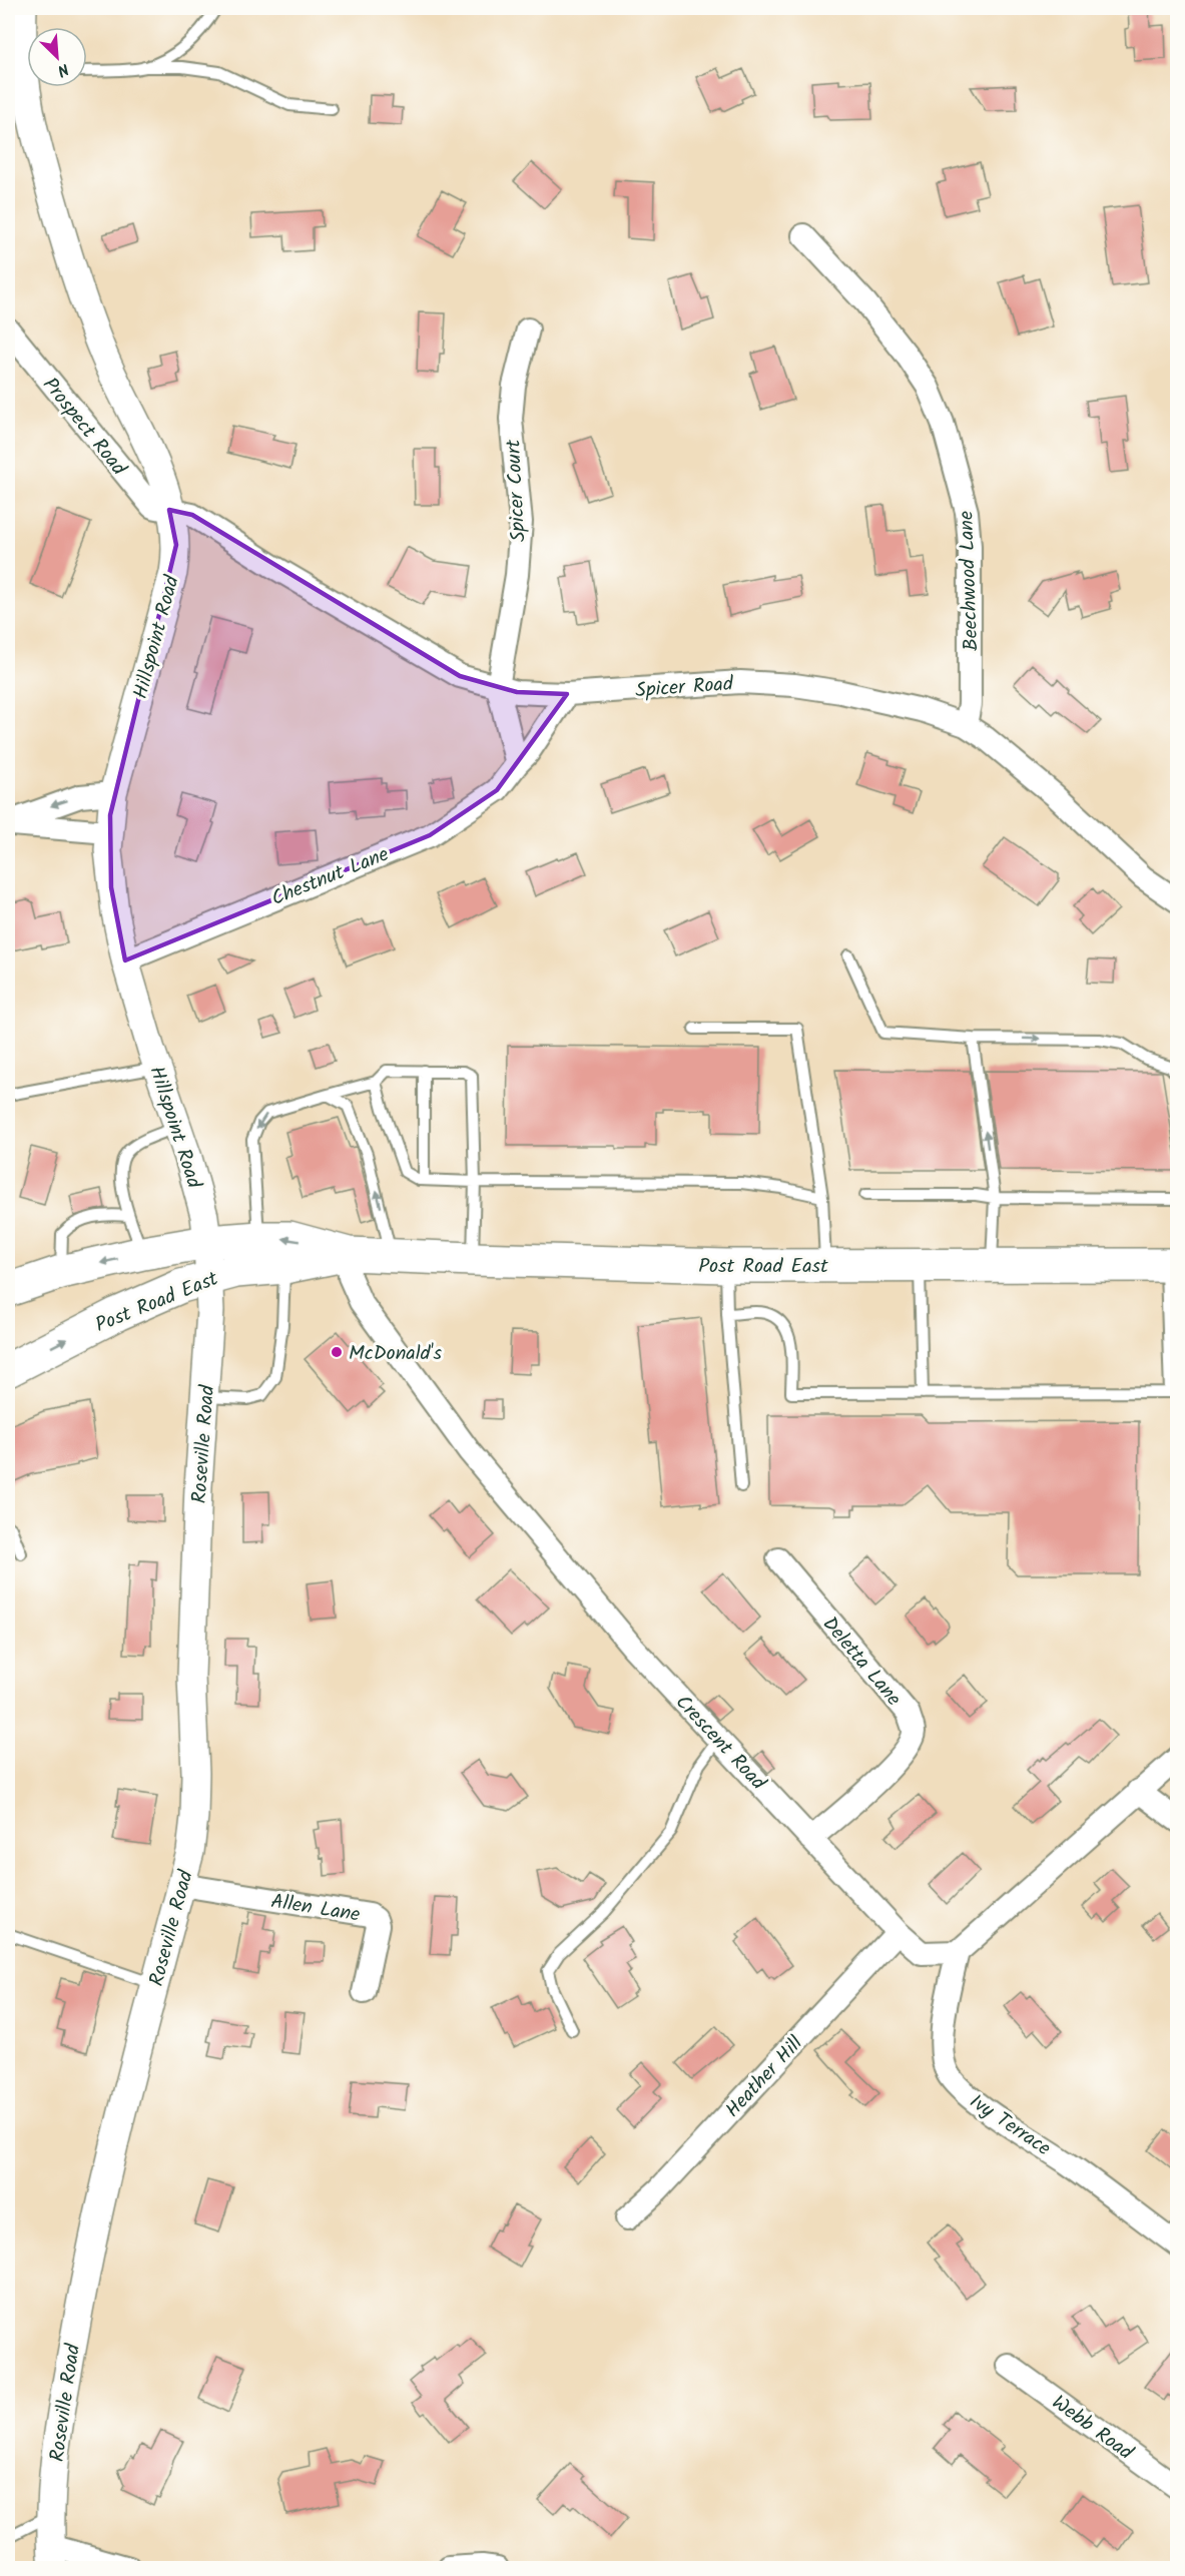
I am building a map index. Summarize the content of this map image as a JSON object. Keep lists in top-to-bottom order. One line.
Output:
{"streets":{"main road":["Post Road East"],"street":["Prospect Road","Spicer Court","Beechwood Lane","Hillspoint Road","Spicer Road","Chestnut Lane","Roseville Road","Deletta Lane","Crescent Road","Allen Lane","Heather Hill","Ivy Terrace","Webb Road"]},"crossings":[["Prospect Road","Hillspoint Road"],["Prospect Road","Spicer Road"],["Spicer Court","Spicer Road"],["Beechwood Lane","Spicer Road"],["Hillspoint Road","Spicer Road"],["Hillspoint Road","Chestnut Lane"],["Hillspoint Road","Post Road East"],["Hillspoint Road","Roseville Road"],["Spicer Road","Chestnut Lane"],["Post Road East","Roseville Road"],["Post Road East","Crescent Road"],["Roseville Road","Allen Lane"],["Deletta Lane","Crescent Road"],["Crescent Road","Heather Hill"],["Crescent Road","Ivy Terrace"]],"places":["McDonald's"],"north":"bottom right"}
